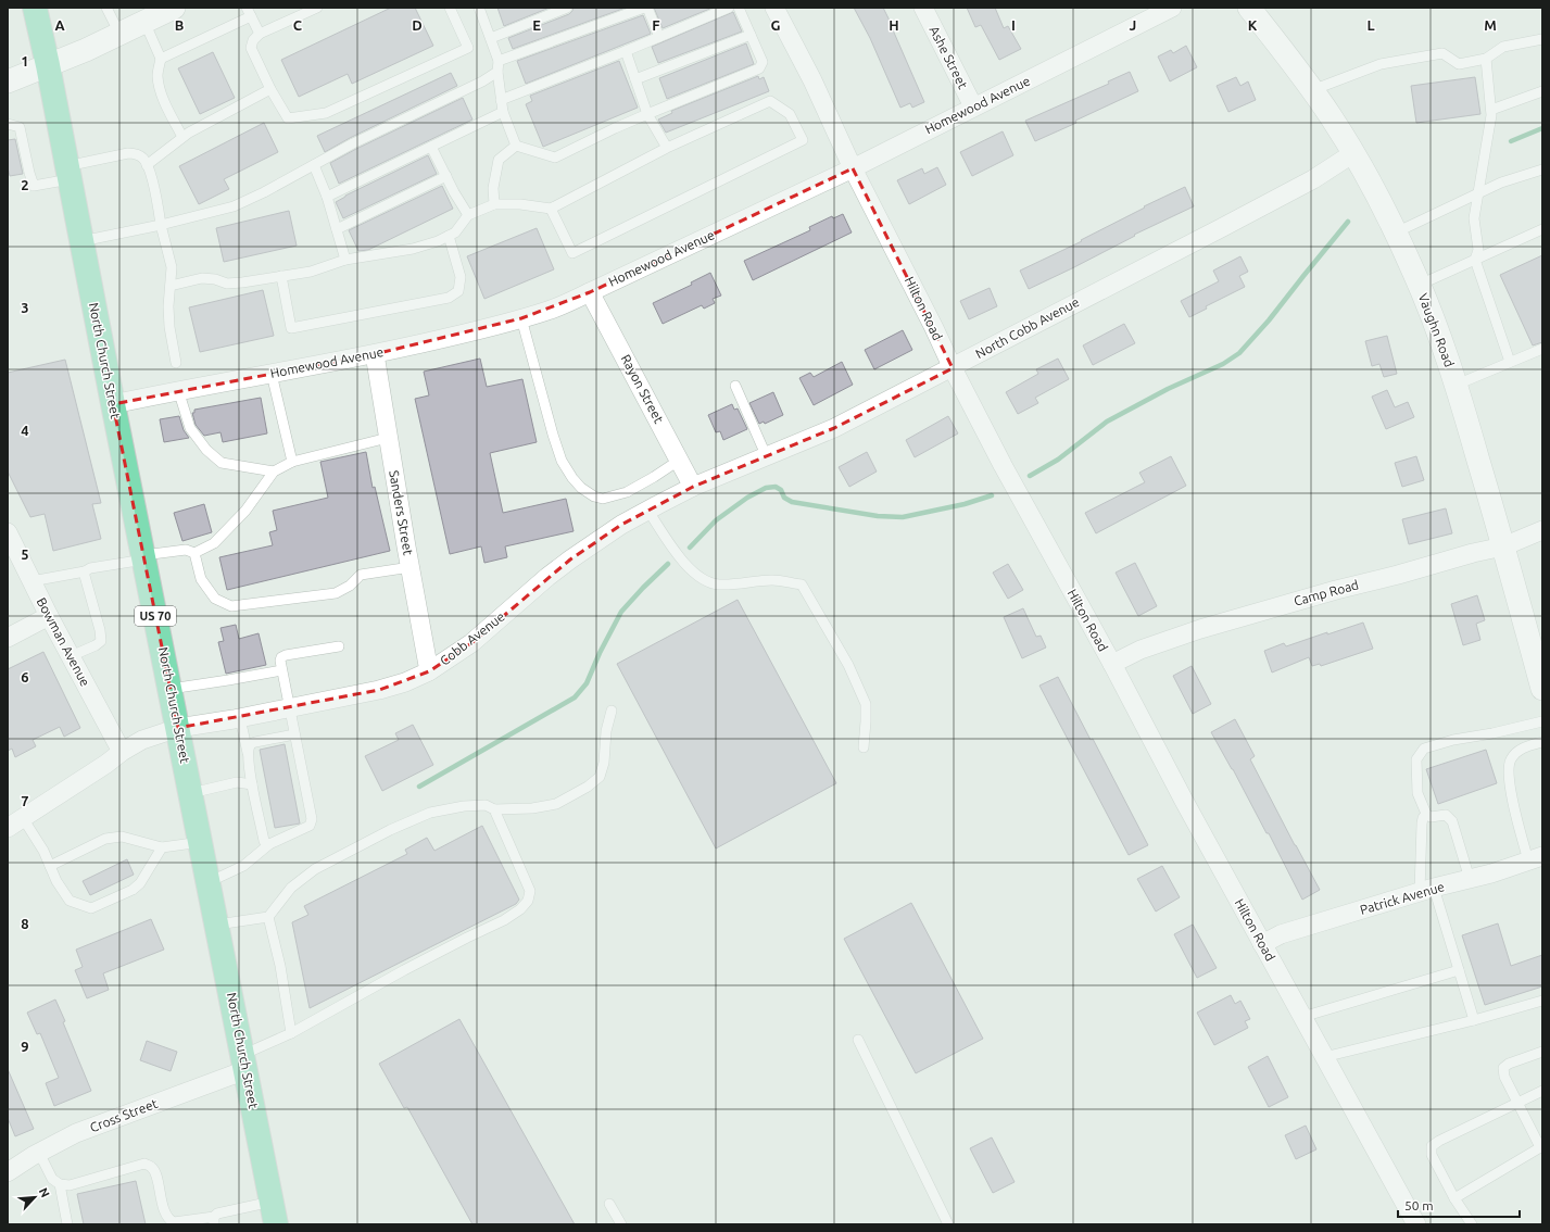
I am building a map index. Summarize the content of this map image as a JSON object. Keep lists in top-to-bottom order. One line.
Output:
{"streets":{"main road":["North Church Street","US 70"],"street":["Ashe Street","Homewood Avenue","Hilton Road","North Cobb Avenue","Vaughn Road","Rayon Street","Sanders Street","Camp Road","Cobb Avenue","Bowman Avenue","Patrick Avenue","Cross Street"]},"crossings":[["Ashe Street","Homewood Avenue"],["Homewood Avenue","Hilton Road"],["Homewood Avenue","North Church Street"],["Homewood Avenue","Rayon Street"],["Homewood Avenue","Sanders Street"],["Hilton Road","North Cobb Avenue"],["Hilton Road","Camp Road"],["Hilton Road","Patrick Avenue"],["North Cobb Avenue","Vaughn Road"],["North Cobb Avenue","Rayon Street"],["North Cobb Avenue","Cobb Avenue"],["Vaughn Road","Camp Road"],["North Church Street","Cobb Avenue"],["North Church Street","Cross Street"],["Rayon Street","Cobb Avenue"],["Sanders Street","Cobb Avenue"],["Cobb Avenue","Bowman Avenue"]],"scale_bar":"50 m","north":"top right","grid":{"columns":["A","B","C","D","E","F","G","H","I","J","K","L","M"],"rows":["1","2","3","4","5","6","7","8","9"]}}
